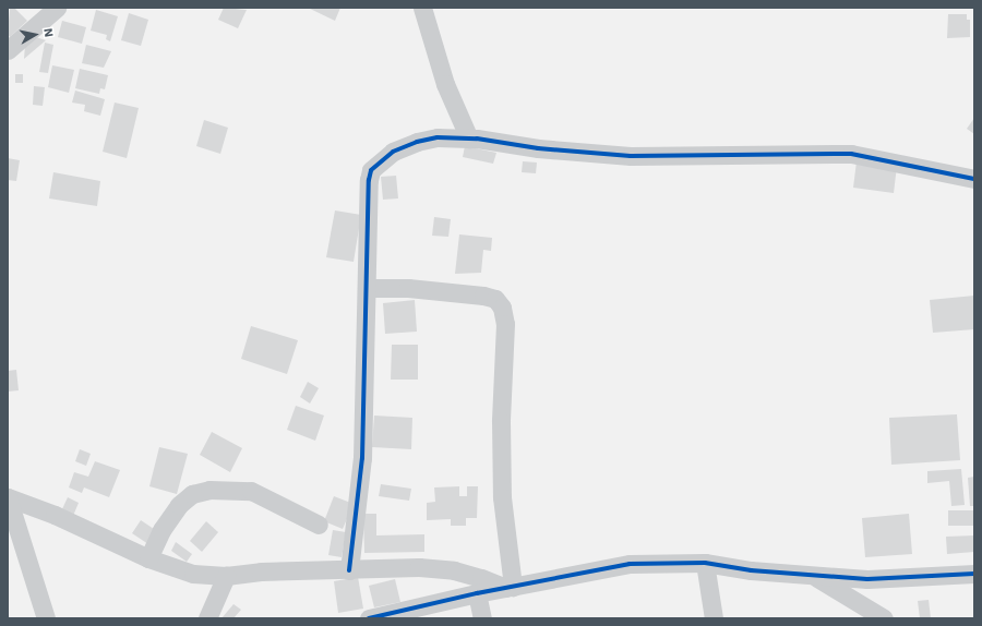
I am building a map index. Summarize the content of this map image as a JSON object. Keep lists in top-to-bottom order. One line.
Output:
{"north":"right"}
